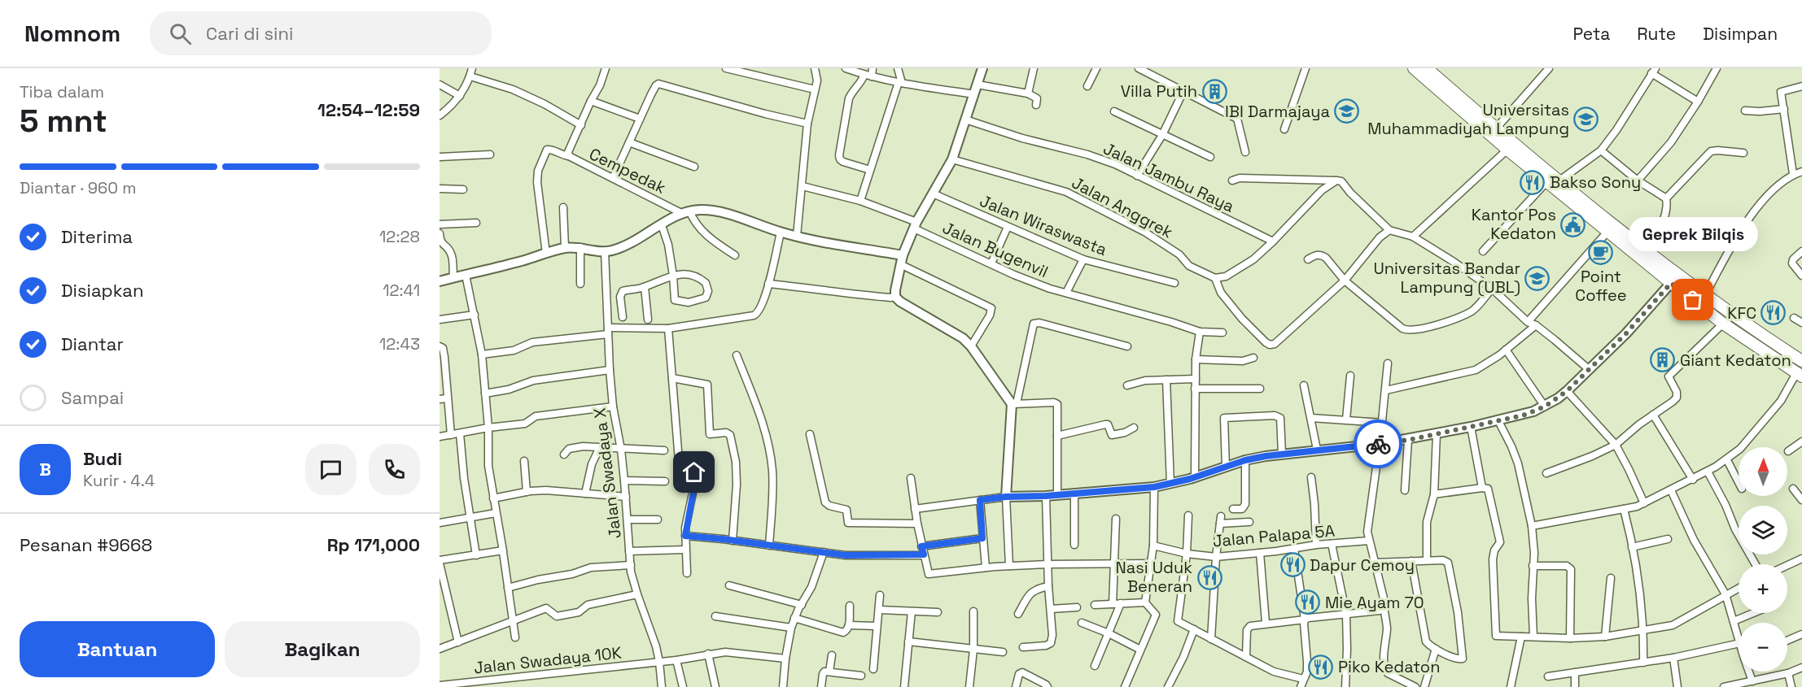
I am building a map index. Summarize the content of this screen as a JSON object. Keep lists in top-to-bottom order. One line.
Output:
{"streets":{"street":["Cempedak","Jalan Jambu Raya","Jalan Anggrek","Jalan Wiraswasta","Jalan Bugenvil","Jalan Swadaya X","Jalan Palapa 5A","Jalan Swadaya 10K"]},"crossings":[["Jalan Swadaya X","Jalan Swadaya 10K"]],"places":{"building":["Villa Putih","Giant Kedaton"],"school or university":["IBI Darmajaya","Universitas Muhammadiyah Lampung","Universitas Bandar Lampung (UBL)"],"restaurant":["Bakso Sony","KFC","Dapur Cemoy","Nasi Uduk Beneran","Mie Ayam 70","Piko Kedaton"],"public building":["Kantor Pos Kedaton"],"cafe":["Point Coffee"],"other":["Geprek Bilqis"]},"north":"top","page":{"header":"Nomnom","search":"Cari di sini","nav":["Peta","Rute","Disimpan"],"heading":["5 mnt","Tiba dalam","12:54–12:59"],"panel":["Budi","Kurir · 4.4","Pesanan #9668","Rp 171,000"],"bar":"Diantar · 960 m","list":[["Diterima","12:28"],["Disiapkan","12:41"],["Diantar","12:43"],"Sampai"],"bubble":"Geprek Bilqis","round":"B","map_buttons":["+","−"],"buttons":["Bantuan","Bagikan"]}}
